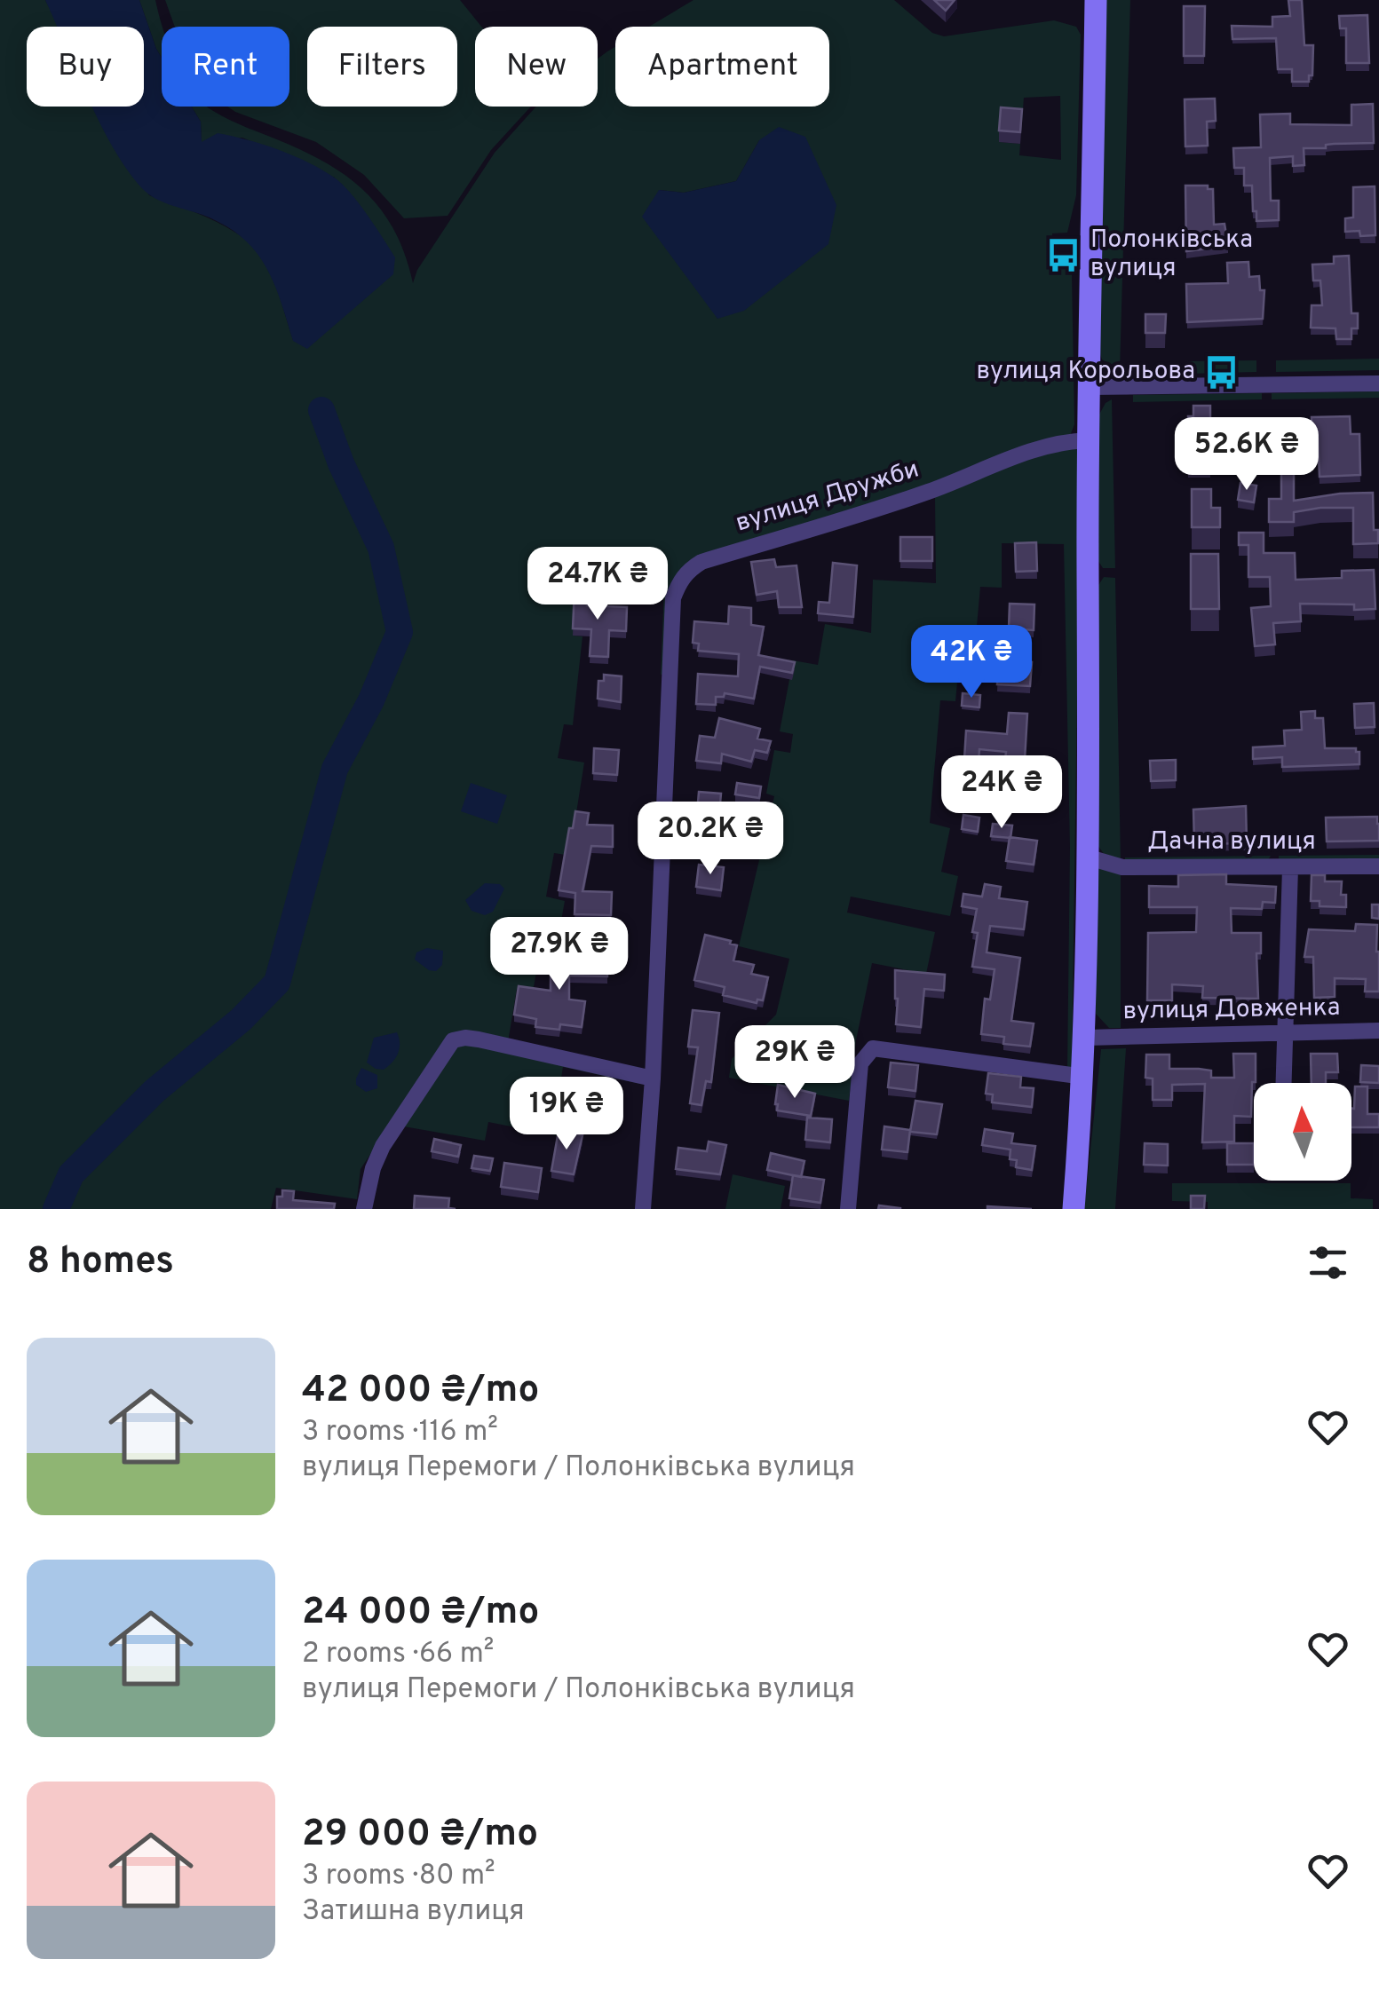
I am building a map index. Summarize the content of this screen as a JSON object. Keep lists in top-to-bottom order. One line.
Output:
{"streets":{"street":["вулиця Дружби","Дачна вулиця","вулиця Довженка"]},"places":{"bus stop":["Полонківська вулиця","вулиця Корольова"]},"north":"top","page":{"chip":["Buy","Rent","Filters","New","Apartment"],"price":["52.6K ₴","24.7K ₴","42K ₴","24K ₴","20.2K ₴","27.9K ₴","29K ₴","19K ₴"],"heading":"8 homes","list":[{"name":"42 000 ₴/mo","note":"3 rooms · 116 m² · вулиця Перемоги / Полонківська вулиця"},{"name":"24 000 ₴/mo","note":"2 rooms · 66 m² · вулиця Перемоги / Полонківська вулиця"},{"name":"29 000 ₴/mo","note":"3 rooms · 80 m² · Затишна вулиця"}]}}
